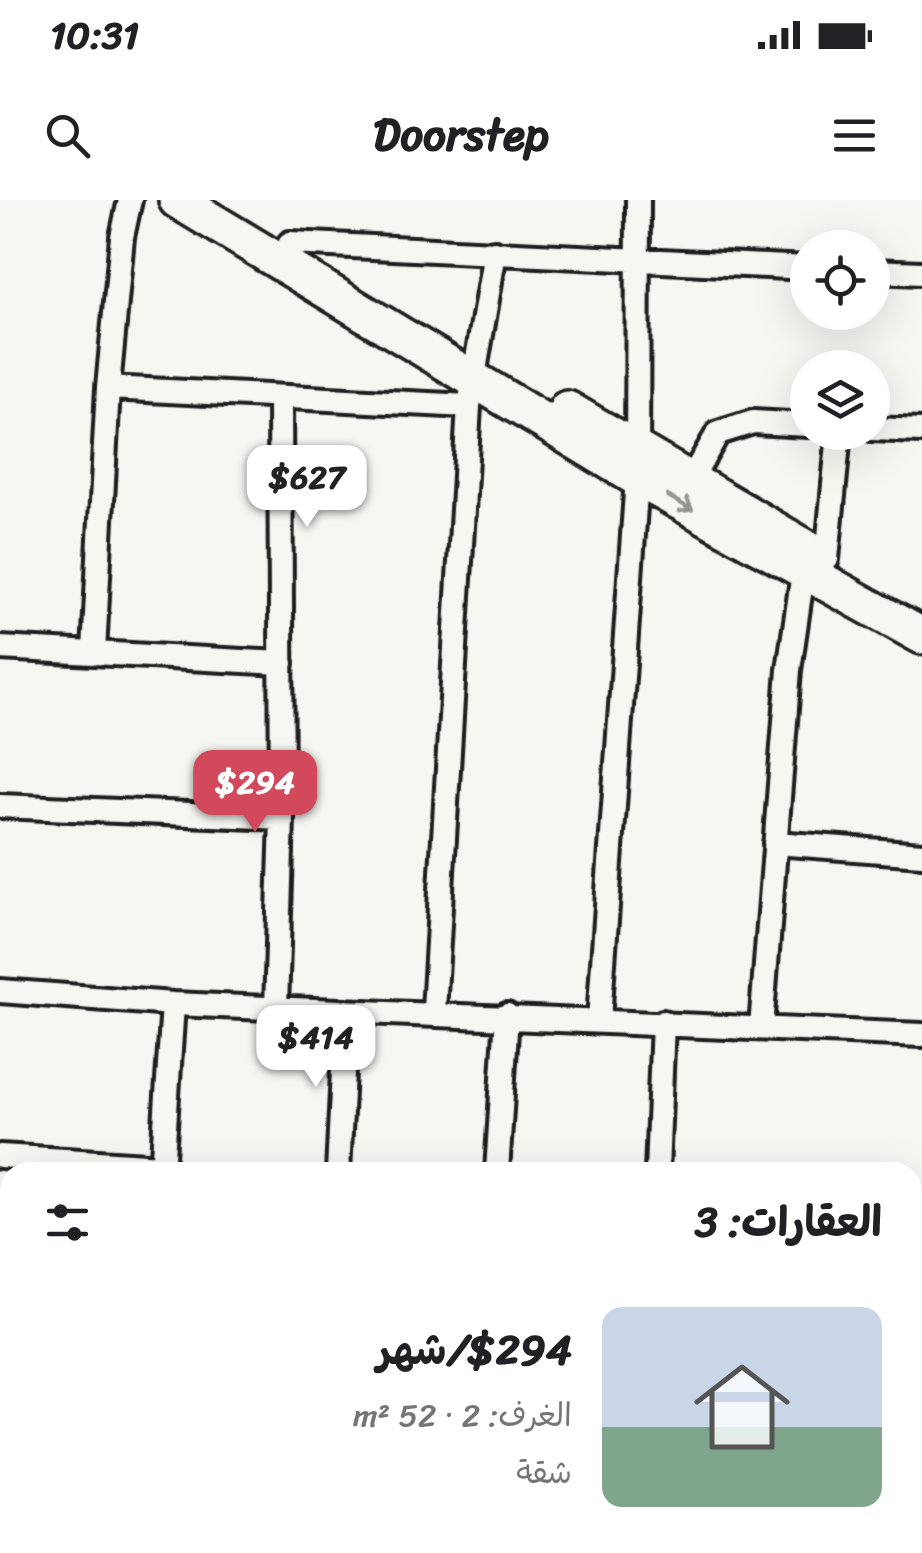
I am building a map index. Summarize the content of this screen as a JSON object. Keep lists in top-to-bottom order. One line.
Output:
{"page":{"status":"10:31","header":"Doorstep","price":["$627","$294","$414"],"heading":"العقارات: 3","list":[{"name":"$294/شهر","note":"الغرف: 2 · 52 m² · شقة"}]}}
